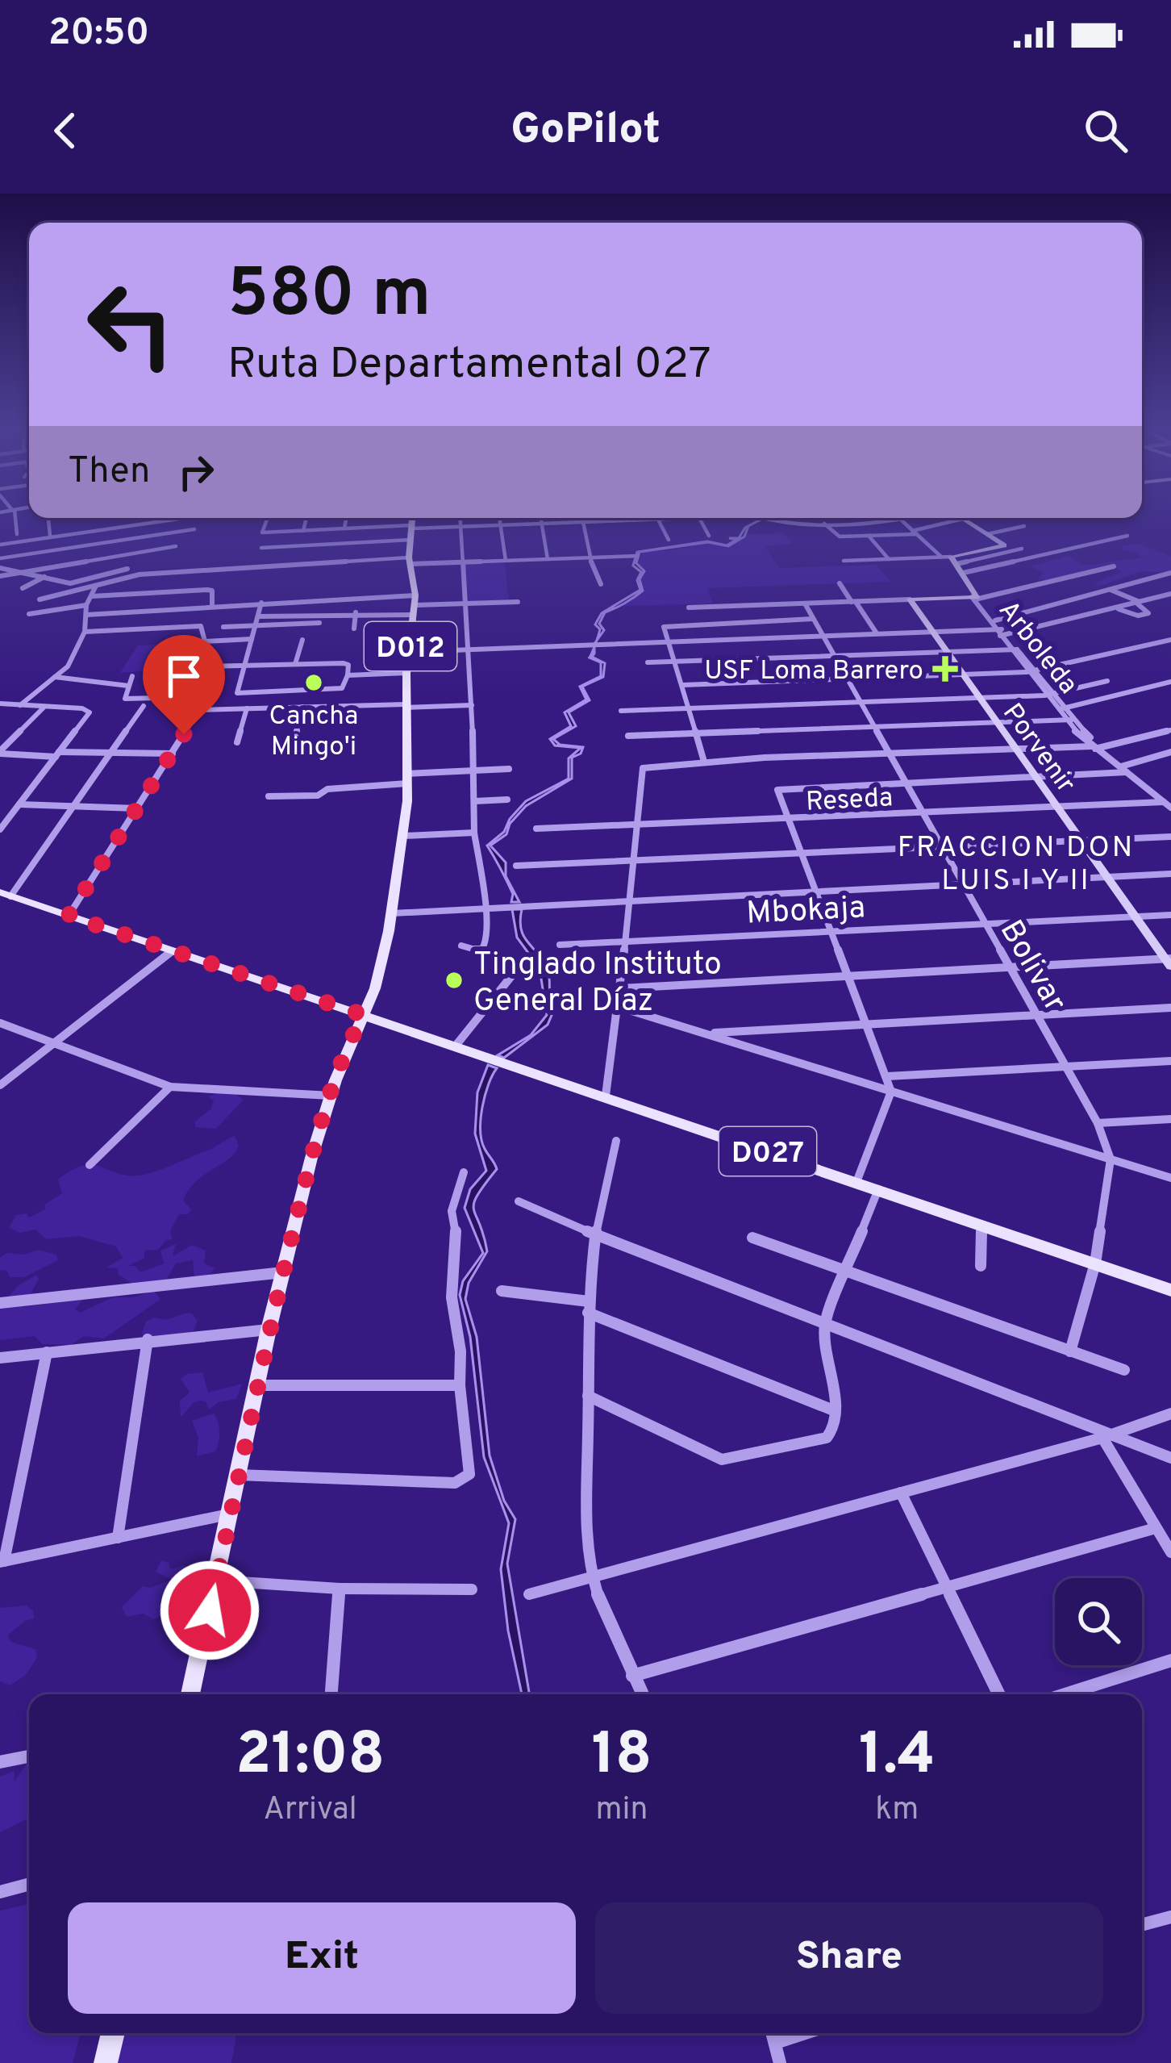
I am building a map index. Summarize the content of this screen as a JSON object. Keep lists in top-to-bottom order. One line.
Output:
{"streets":{"main road":["D012","D027"],"street":["Arboleda","Porvenir","Reseda","Mbokaja","Bolivar"]},"crossings":[["D012","D027"],["Arboleda","Reseda"],["Porvenir","Reseda"],["Porvenir","Mbokaja"],["Reseda","Bolivar"],["Mbokaja","Bolivar"],["Bolivar","D027"]],"districts":["FRACCION DON LUIS I Y II"],"places":{"health":["USF Loma Barrero"],"other":["Cancha Mingo'i","Tinglado Instituto General Díaz"]},"page":{"status":"20:50","header":"GoPilot","turn":["580 m","Ruta Departamental 027"],"then":"Then","eta":["21:08","Arrival","18","min","1.4","km"],"buttons":["Exit","Share"]}}
